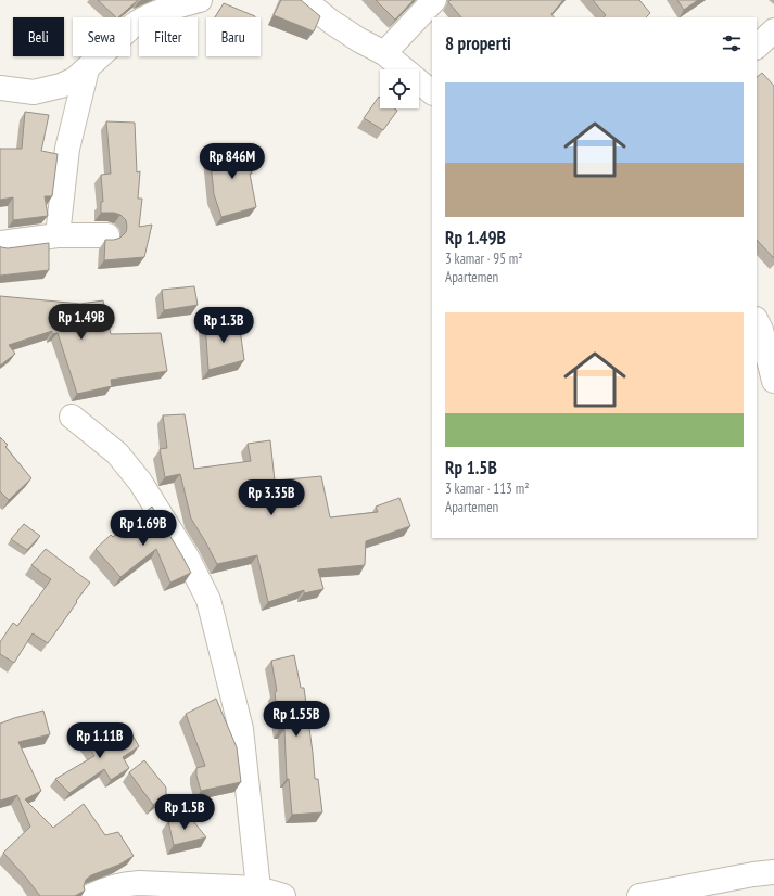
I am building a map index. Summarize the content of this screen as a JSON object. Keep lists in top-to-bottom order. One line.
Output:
{"page":{"chip":["Beli","Sewa","Filter","Baru"],"heading":"8 properti","list":[{"name":"Rp 1.49B","note":"3 kamar · 95 m² · Apartemen"},{"name":"Rp 1.5B","note":"3 kamar · 113 m² · Apartemen"}],"price":["Rp 846M","Rp 1.49B","Rp 1.3B","Rp 3.35B","Rp 1.69B","Rp 1.55B","Rp 1.11B","Rp 1.5B"]}}
